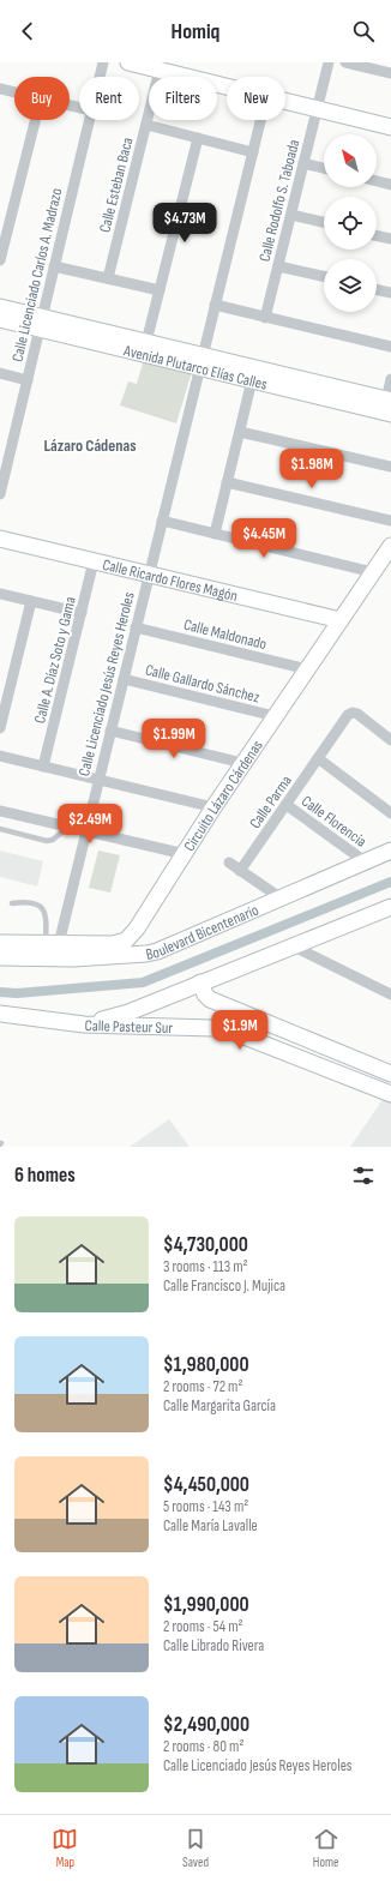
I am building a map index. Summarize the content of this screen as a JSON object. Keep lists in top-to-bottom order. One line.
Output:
{"streets":{"street":["Calle Esteban Baca","Calle Rodolfo S. Taboada","Calle Licenciado Carlos A. Madrazo","Avenida Plutarco Elías Calles","Calle Ricardo Flores Magón","Calle Maldonado","Calle A. Díaz Soto y Gama","Calle Gallardo Sánchez","Calle Licenciado Jesús Reyes Heroles","Circuito Lázaro Cárdenas","Calle Parma","Calle Florencia","Boulevard Bicentenario","Calle Pasteur Sur"]},"crossings":[["Calle Licenciado Carlos A. Madrazo","Avenida Plutarco Elías Calles"],["Avenida Plutarco Elías Calles","Calle Licenciado Jesús Reyes Heroles"],["Calle Ricardo Flores Magón","Calle A. Díaz Soto y Gama"],["Calle Ricardo Flores Magón","Calle Licenciado Jesús Reyes Heroles"],["Calle Ricardo Flores Magón","Circuito Lázaro Cárdenas"],["Calle Maldonado","Calle Licenciado Jesús Reyes Heroles"],["Calle Maldonado","Circuito Lázaro Cárdenas"],["Calle Gallardo Sánchez","Calle Licenciado Jesús Reyes Heroles"],["Calle Gallardo Sánchez","Circuito Lázaro Cárdenas"],["Calle Licenciado Jesús Reyes Heroles","Circuito Lázaro Cárdenas"],["Calle Licenciado Jesús Reyes Heroles","Boulevard Bicentenario"],["Circuito Lázaro Cárdenas","Boulevard Bicentenario"],["Calle Parma","Calle Florencia"],["Calle Florencia","Boulevard Bicentenario"]],"districts":["Lázaro Cádenas"],"north":"top left","page":{"header":"Homiq","chip":["Buy","Rent","Filters","New"],"price":["$4.73M","$1.98M","$4.45M","$1.99M","$2.49M","$1.9M"],"heading":"6 homes","list":[{"name":"$4,730,000","note":"3 rooms · 113 m² · Calle Francisco J. Mujica"},{"name":"$1,980,000","note":"2 rooms · 72 m² · Calle Margarita García"},{"name":"$4,450,000","note":"5 rooms · 143 m² · Calle María Lavalle"},{"name":"$1,990,000","note":"2 rooms · 54 m² · Calle Librado Rivera"},{"name":"$2,490,000","note":"2 rooms · 80 m² · Calle Licenciado Jesús Reyes Heroles"}],"tabs":["Map","Saved","Home"]}}
